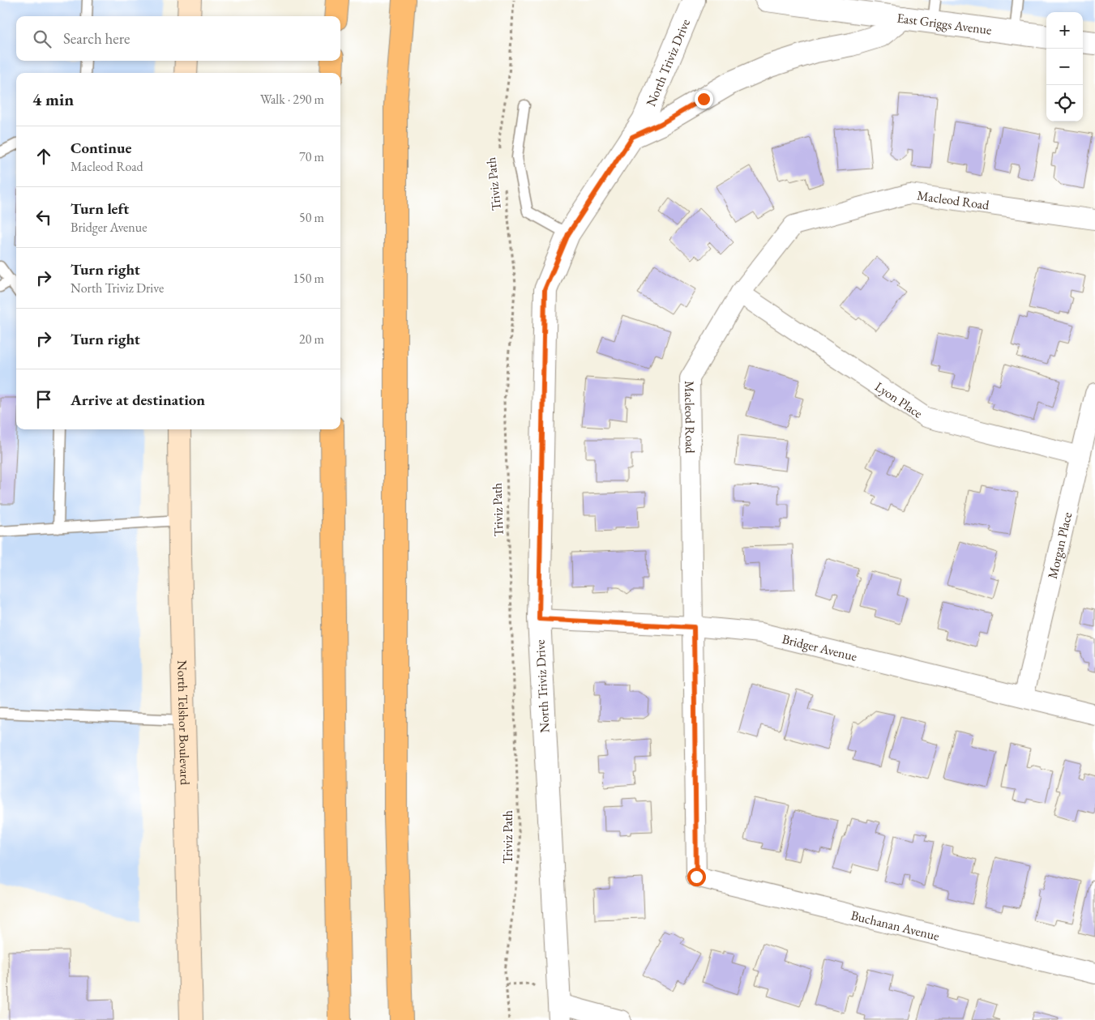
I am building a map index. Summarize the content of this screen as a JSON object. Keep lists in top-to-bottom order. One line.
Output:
{"streets":{"main road":["North Telshor Boulevard"],"street":["East Griggs Avenue","North Triviz Drive","Macleod Road","Lyon Place","Morgan Place","Bridger Avenue","Buchanan Avenue"],"path":["Triviz Path"]},"crossings":[["North Triviz Drive","Bridger Avenue"],["Macleod Road","Lyon Place"],["Macleod Road","Bridger Avenue"],["Macleod Road","Buchanan Avenue"],["Lyon Place","Morgan Place"],["Morgan Place","Bridger Avenue"]],"page":{"map_buttons":["+","−"],"search":"Search here","heading":["4 min","Walk · 290 m"],"list":[["Continue","Macleod Road","70 m"],["Turn left","Bridger Avenue","50 m"],["Turn right","North Triviz Drive","150 m"],["Turn right","20 m"],"Arrive at destination"]}}
